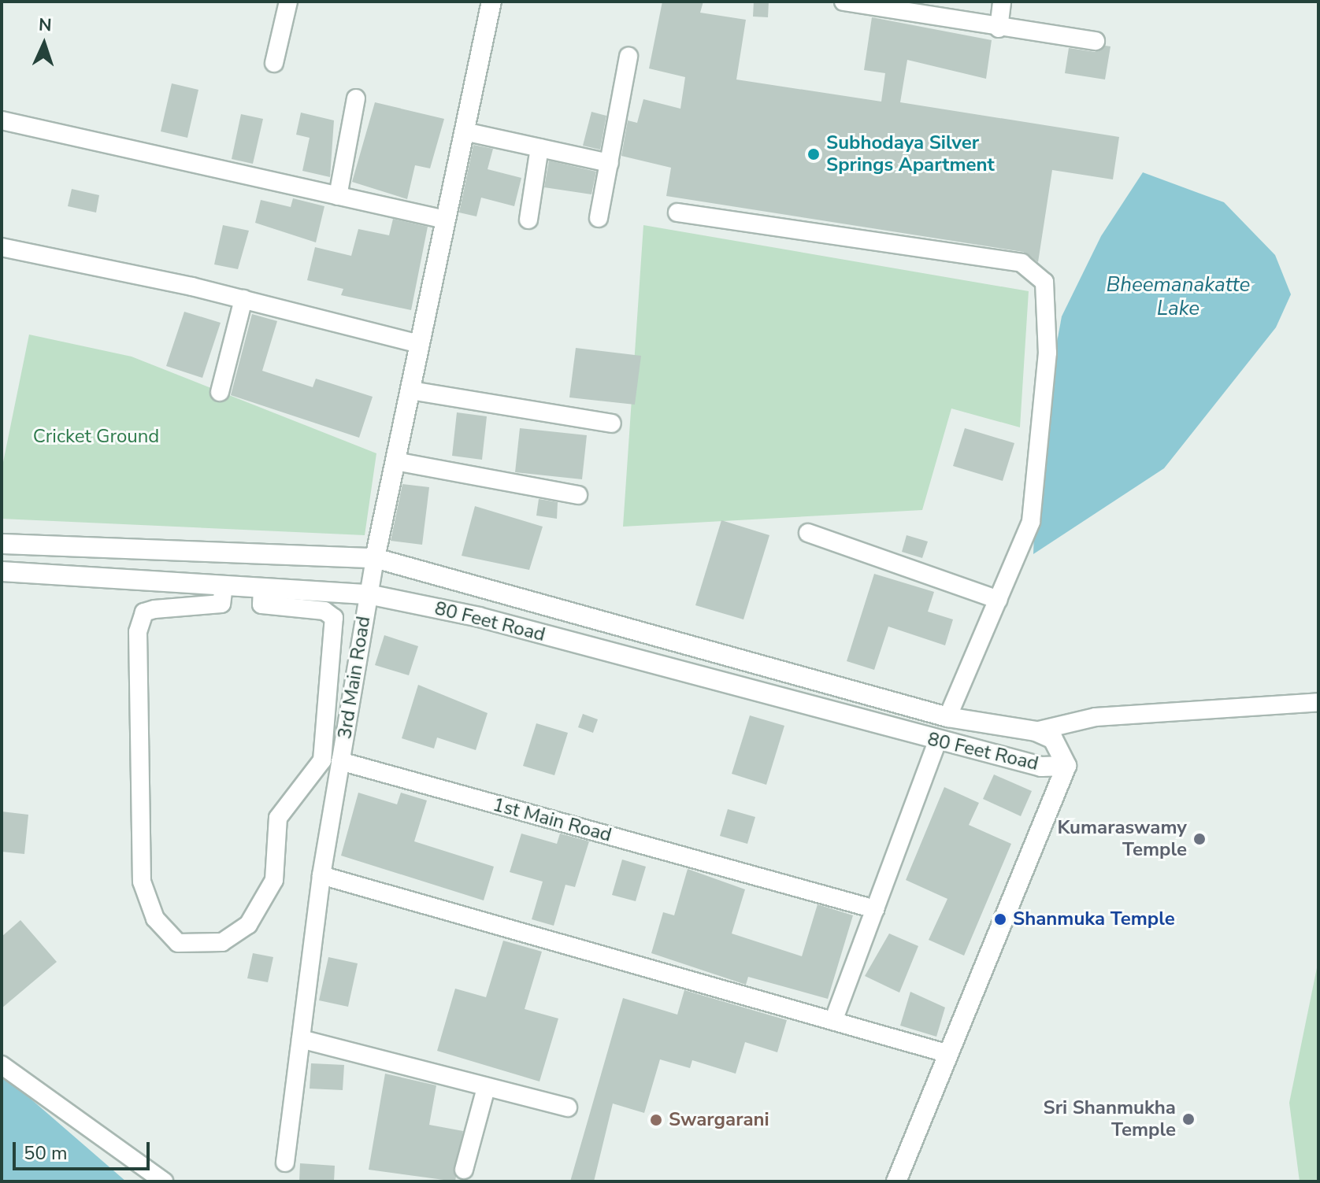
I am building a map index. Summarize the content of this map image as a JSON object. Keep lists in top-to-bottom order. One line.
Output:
{"streets":{"main road":["80 Feet Road"],"street":["3rd Main Road","1st Main Road"]},"crossings":[["80 Feet Road","3rd Main Road"],["3rd Main Road","1st Main Road"]],"water":["Bheemanakatte Lake"],"parks":["Cricket Ground"],"places":["Subhodaya Silver Springs Apartment","Kumaraswamy Temple","Shanmuka Temple","Sri Shanmukha Temple","Swargarani"],"scale_bar":"50 m","north":"top"}
